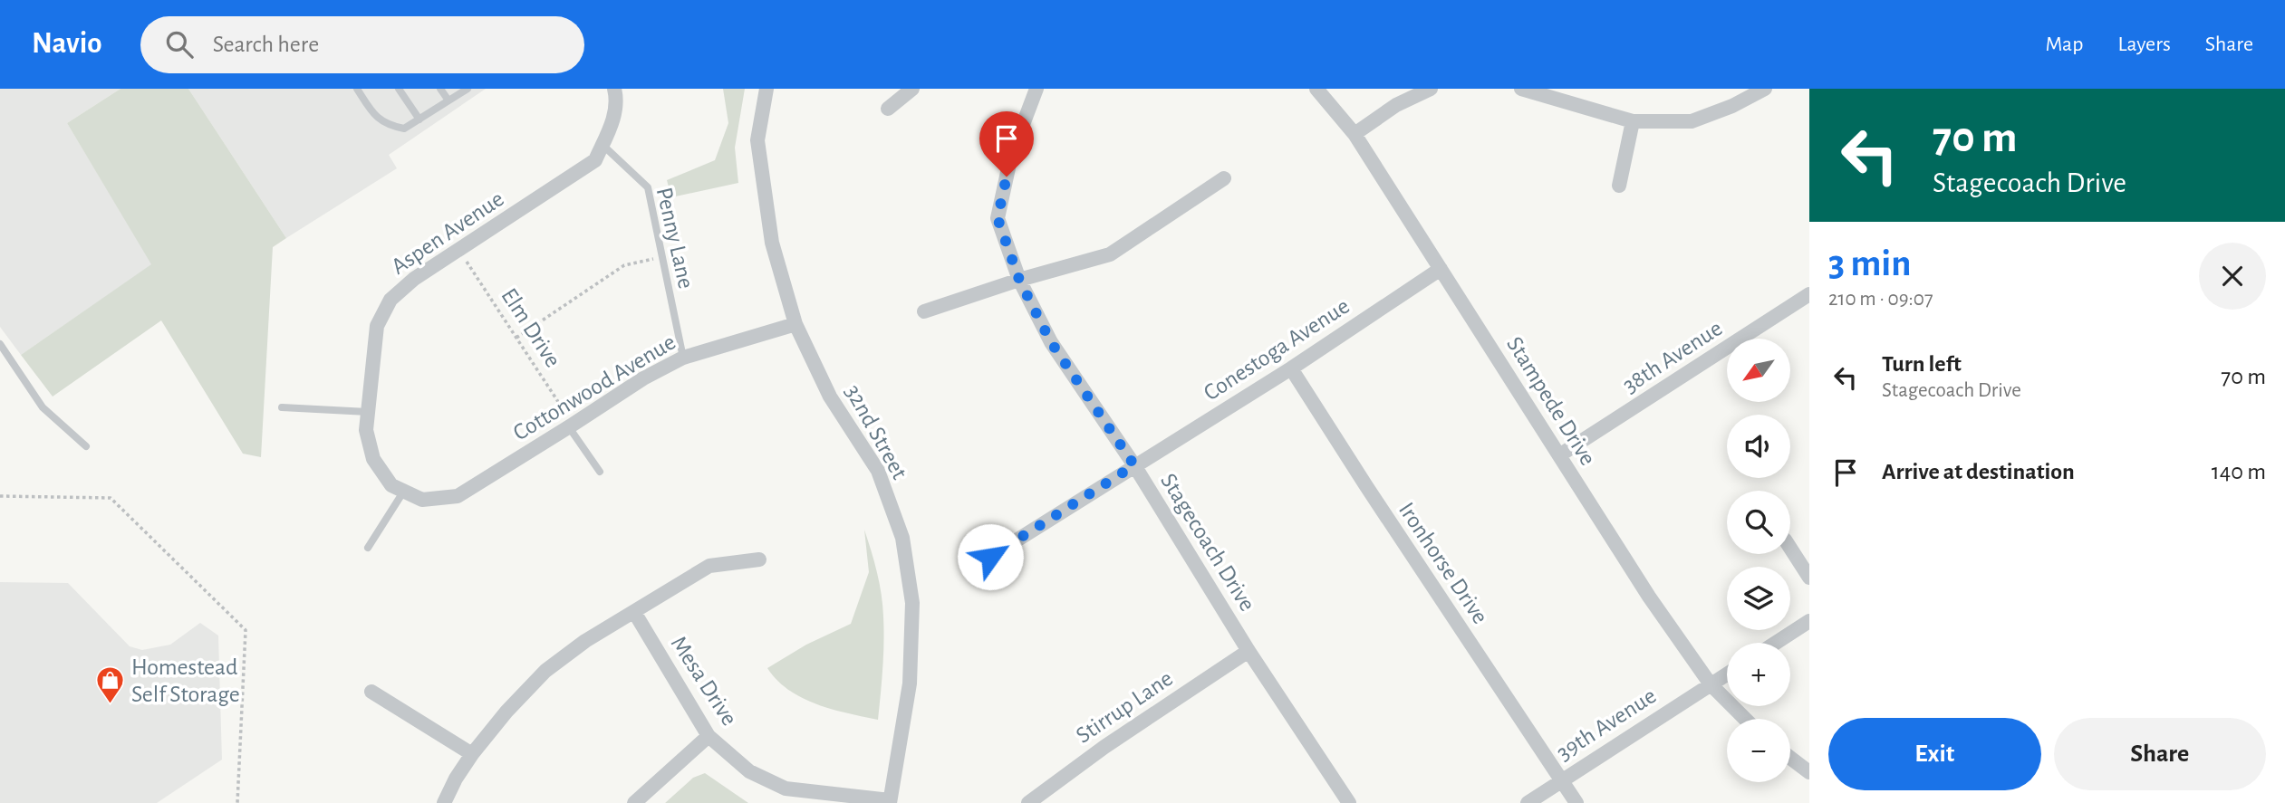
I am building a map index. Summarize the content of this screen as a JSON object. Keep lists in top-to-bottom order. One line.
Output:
{"streets":{"street":["Aspen Avenue","Conestoga Avenue","38th Avenue","Cottonwood Avenue","Stampede Drive","32nd Street","Stagecoach Drive","Ironhorse Drive","Mesa Drive","Stirrup Lane","39th Avenue"],"lane":["Penny Lane"],"path":["Elm Drive"]},"crossings":[["Aspen Avenue","Penny Lane"],["Aspen Avenue","Elm Drive"],["Aspen Avenue","Cottonwood Avenue"],["Penny Lane","Cottonwood Avenue"],["Elm Drive","Cottonwood Avenue"],["Conestoga Avenue","Stampede Drive"],["Conestoga Avenue","Stagecoach Drive"],["Conestoga Avenue","Ironhorse Drive"],["38th Avenue","Stampede Drive"],["Cottonwood Avenue","32nd Street"],["Stampede Drive","39th Avenue"],["32nd Street","Mesa Drive"],["Stagecoach Drive","Stirrup Lane"],["Ironhorse Drive","39th Avenue"]],"places":{"shop":["Homestead Self Storage"]},"north":"bottom left","page":{"header":"Navio","search":"Search here","nav":["Map","Layers","Share"],"turn":["70 m","Stagecoach Drive"],"heading":["3 min","210 m · 09:07"],"list":[{"name":"Turn left","note":"Stagecoach Drive","value":"70 m"},{"name":"Arrive at destination","value":"140 m"}],"map_buttons":["+","−"],"buttons":["Exit","Share"]}}
